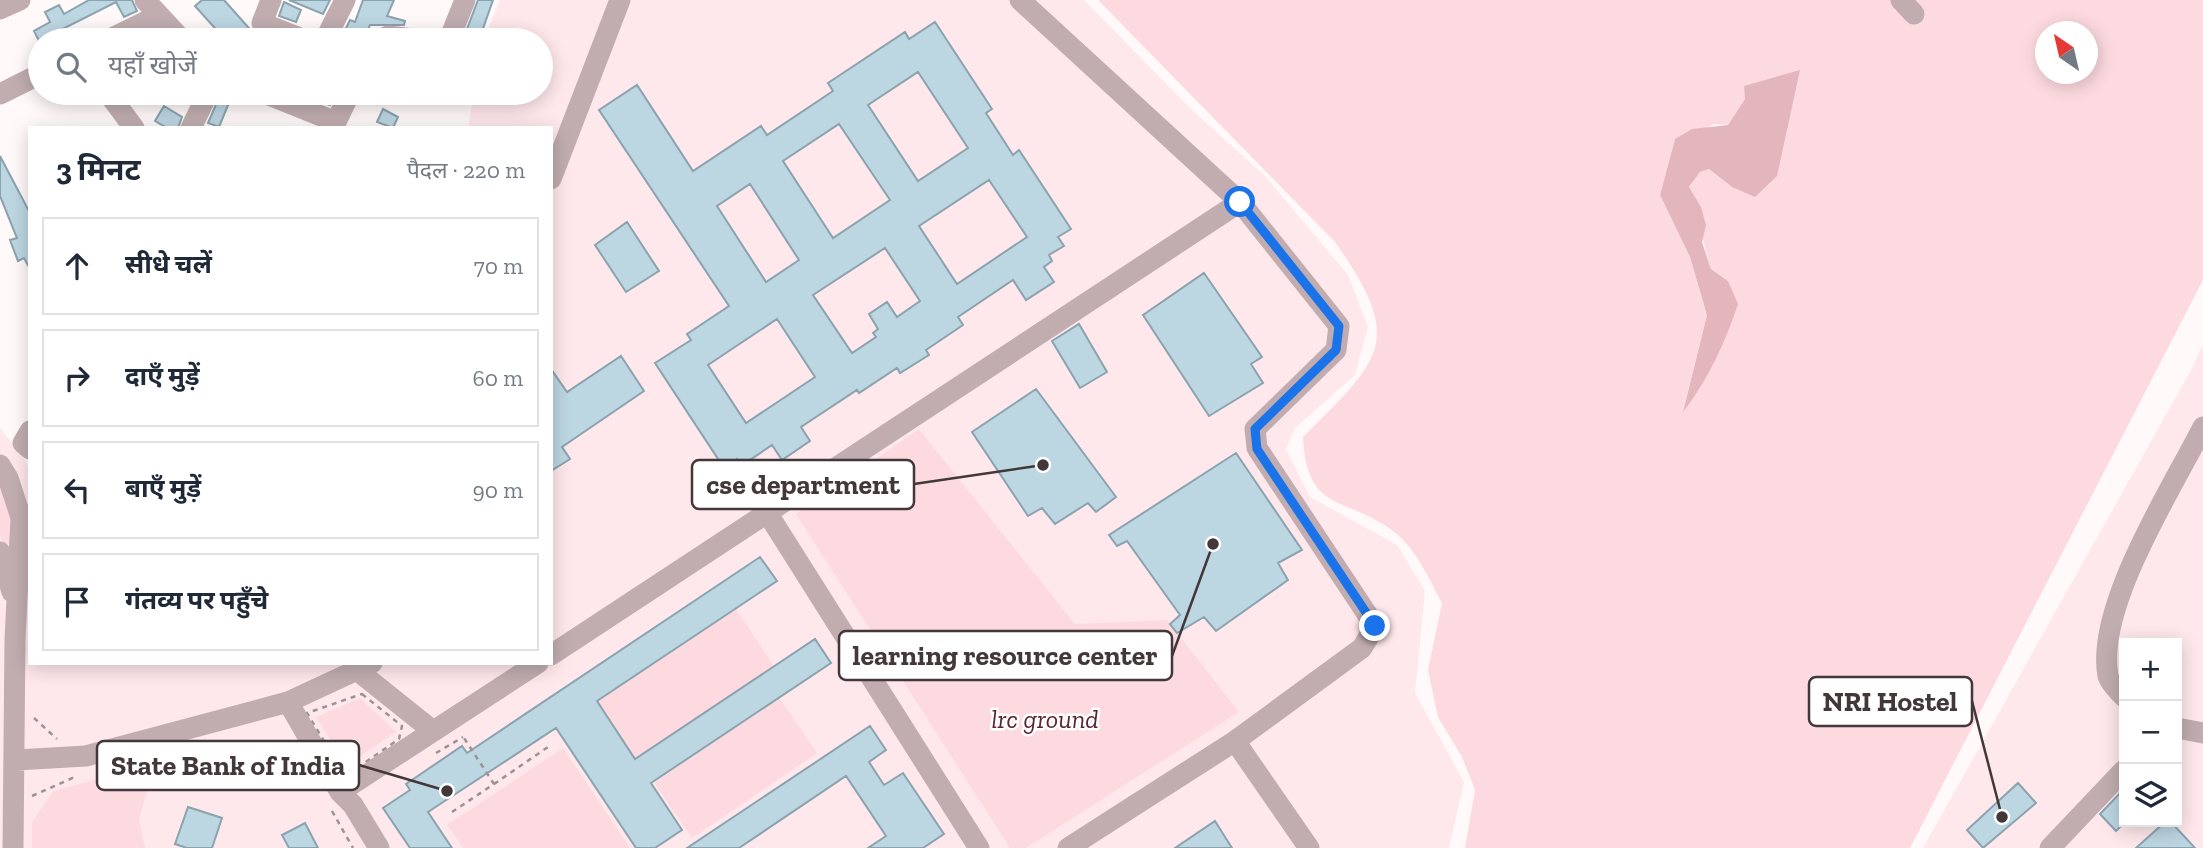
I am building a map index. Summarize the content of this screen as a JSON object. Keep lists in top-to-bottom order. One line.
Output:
{"parks":["lrc ground"],"places":["cse department","learning resource center","State Bank of India","NRI Hostel"],"north":"top left","page":{"search":"यहाँ खोजें","heading":["3 मिनट","पैदल · 220 m"],"list":[["सीधे चलें","70 m"],["दाएँ मुड़ें","60 m"],["बाएँ मुड़ें","90 m"],"गंतव्य पर पहुँचे"],"map_buttons":["+","−"]}}
